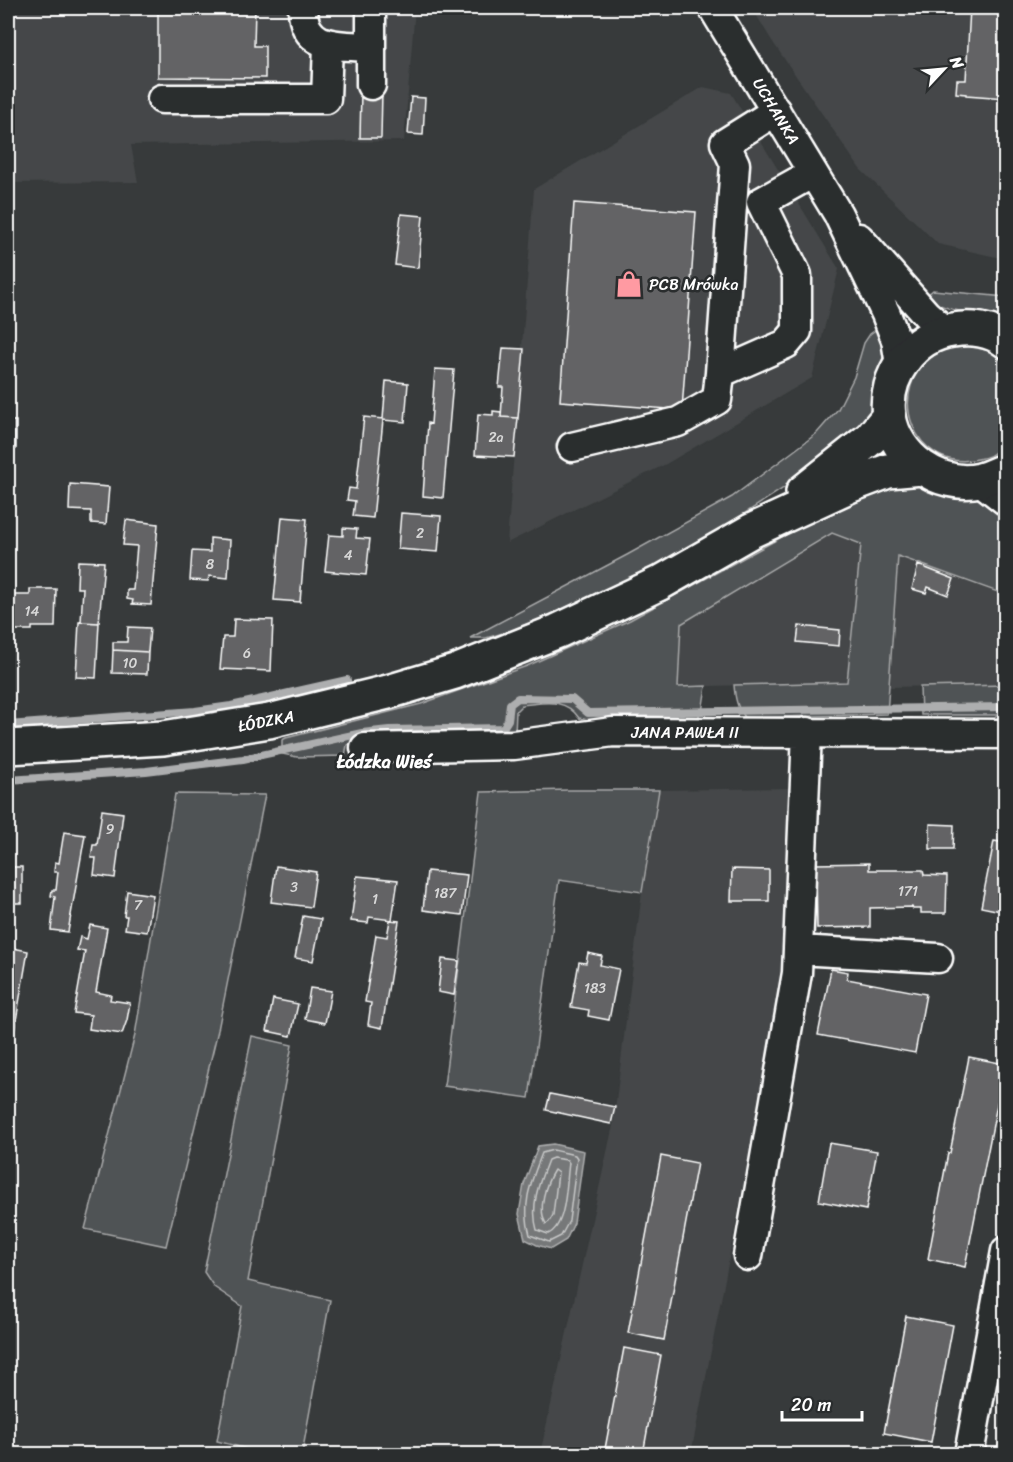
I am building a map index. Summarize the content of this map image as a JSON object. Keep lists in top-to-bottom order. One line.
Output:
{"streets":{"main road":["ŁÓDZKA"],"street":["UCHANKA","JANA PAWŁA II"]},"districts":["Łódzka Wieś"],"places":{"shop":["PCB Mrówka"]},"house_numbers":["2a","2","4","8","14","6","10","9","3","171","187","1","7","183"],"scale_bar":"20 m","north":"top right"}
